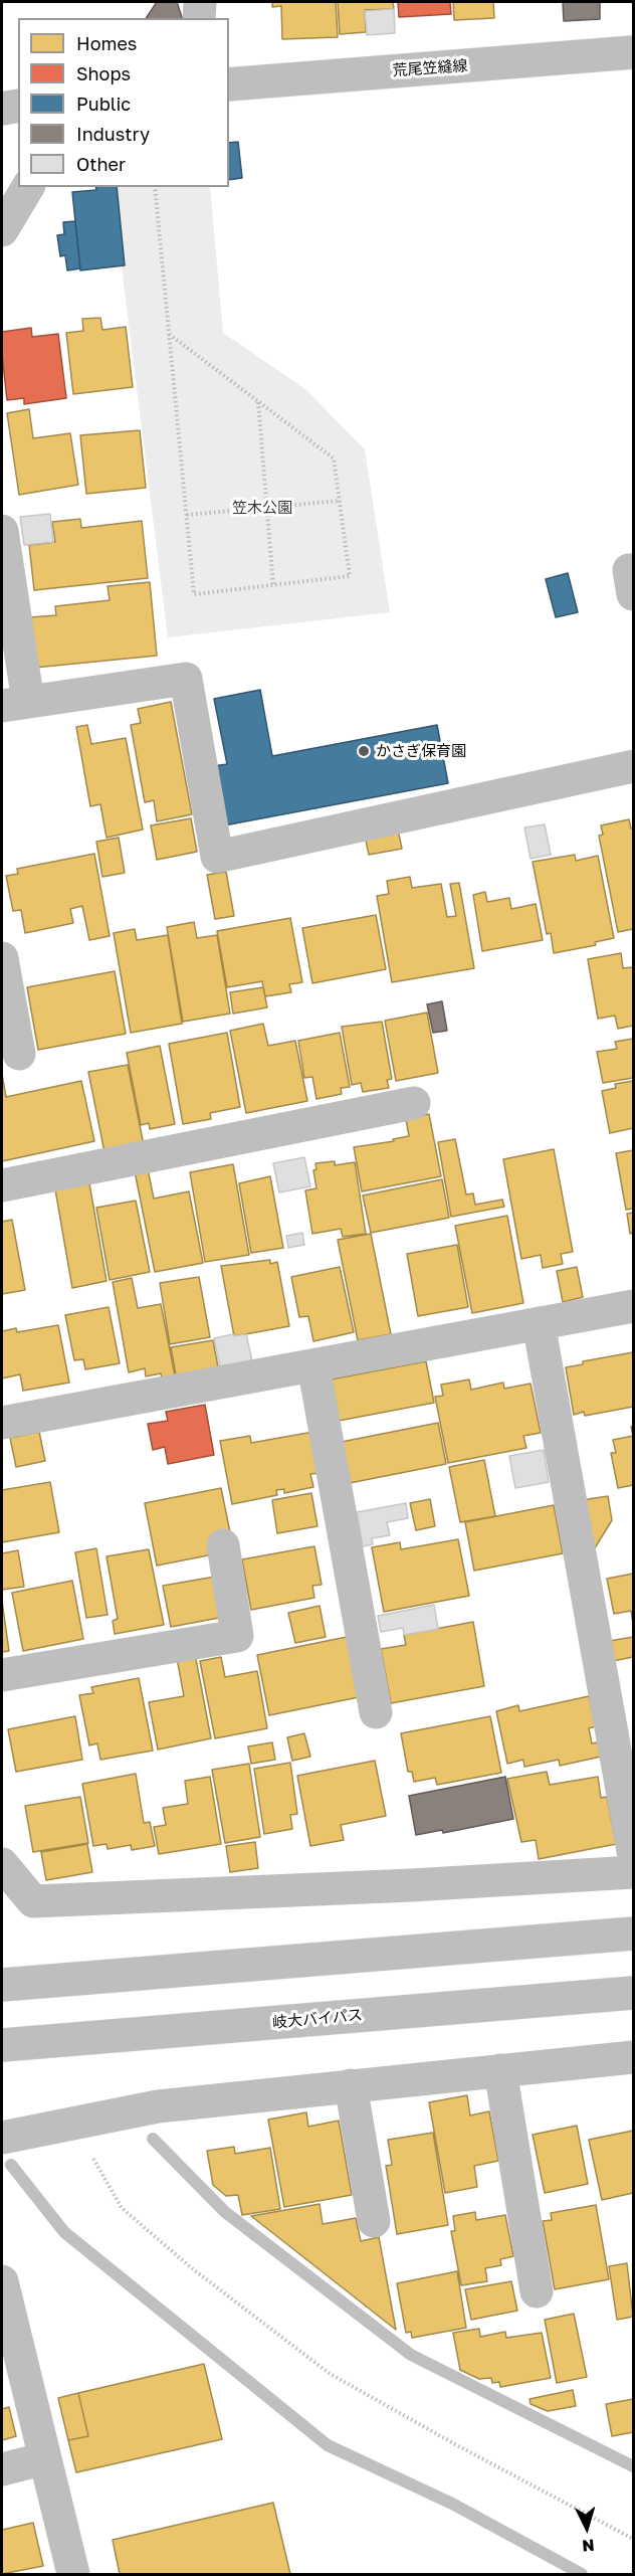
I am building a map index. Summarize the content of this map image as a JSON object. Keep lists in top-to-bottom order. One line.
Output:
{"streets":{"main road":["荒尾笠縫線","岐大バイパス"]},"parks":["笠木公園"],"places":["かさぎ保育園"],"legend":["Homes","Shops","Public","Industry","Other"],"north":"bottom"}
